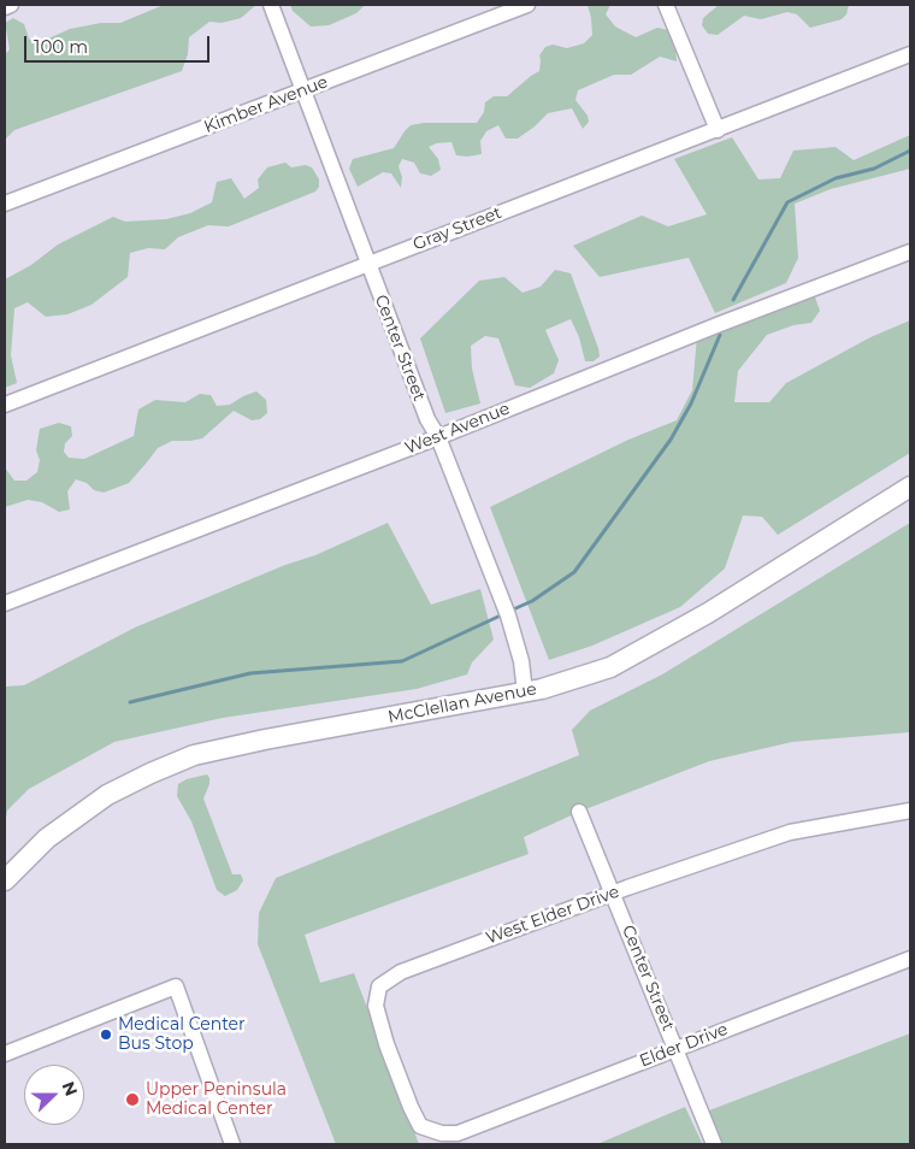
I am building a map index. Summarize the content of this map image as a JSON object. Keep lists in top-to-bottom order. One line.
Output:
{"streets":{"main road":["McClellan Avenue"],"street":["Kimber Avenue","Gray Street","Center Street","West Avenue","West Elder Drive","Elder Drive"]},"crossings":[["Kimber Avenue","Center Street"],["Gray Street","Center Street"],["Center Street","West Avenue"],["Center Street","McClellan Avenue"],["Center Street","West Elder Drive"],["Center Street","Elder Drive"],["West Elder Drive","Elder Drive"]],"places":["Medical Center Bus Stop","Upper Peninsula Medical Center"],"scale_bar":"100 m","north":"right"}
